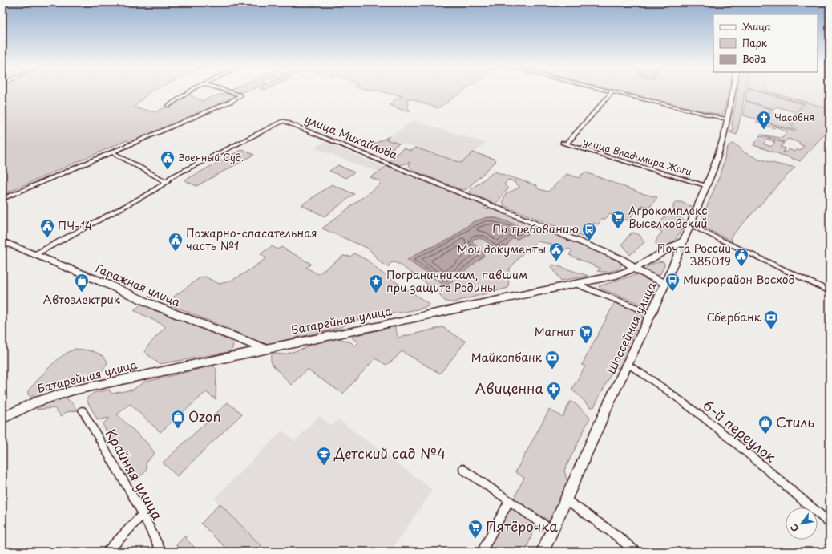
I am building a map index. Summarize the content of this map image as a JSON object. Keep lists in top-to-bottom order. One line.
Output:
{"streets":{"main road":["улица Михайлова","Гаражная улица","Батарейная улица","Шоссейная улица"],"street":["улица Владимира Жоги","6-й переулок","Крайняя улица"]},"crossings":[["улица Михайлова","Гаражная улица"],["улица Михайлова","Батарейная улица"],["улица Михайлова","Шоссейная улица"],["улица Владимира Жоги","Шоссейная улица"],["Гаражная улица","Батарейная улица"],["Батарейная улица","Шоссейная улица"],["Шоссейная улица","6-й переулок"]],"places":{"church":["Часовня"],"public building":["Военный Суд.","ПЧ-14","Пожарно-спасательная часть №1","Мои документы","Почта России 385019"],"supermarket":["Агрокомплекс Выселковский","Магнит","Пятёрочка"],"bus stop":["По требованию","Микрорайон Восход"],"shop":["Автоэлектрик","Ozon","Стиль"],"place":["Пограничникам, павшим при защите Родины"],"bank":["Сбербанк","Майкопбанк"],"pharmacy":["Авиценна"],"school or university":["Детский сад №4"]},"legend":["Улица","Парк","Вода"],"north":"bottom left"}
